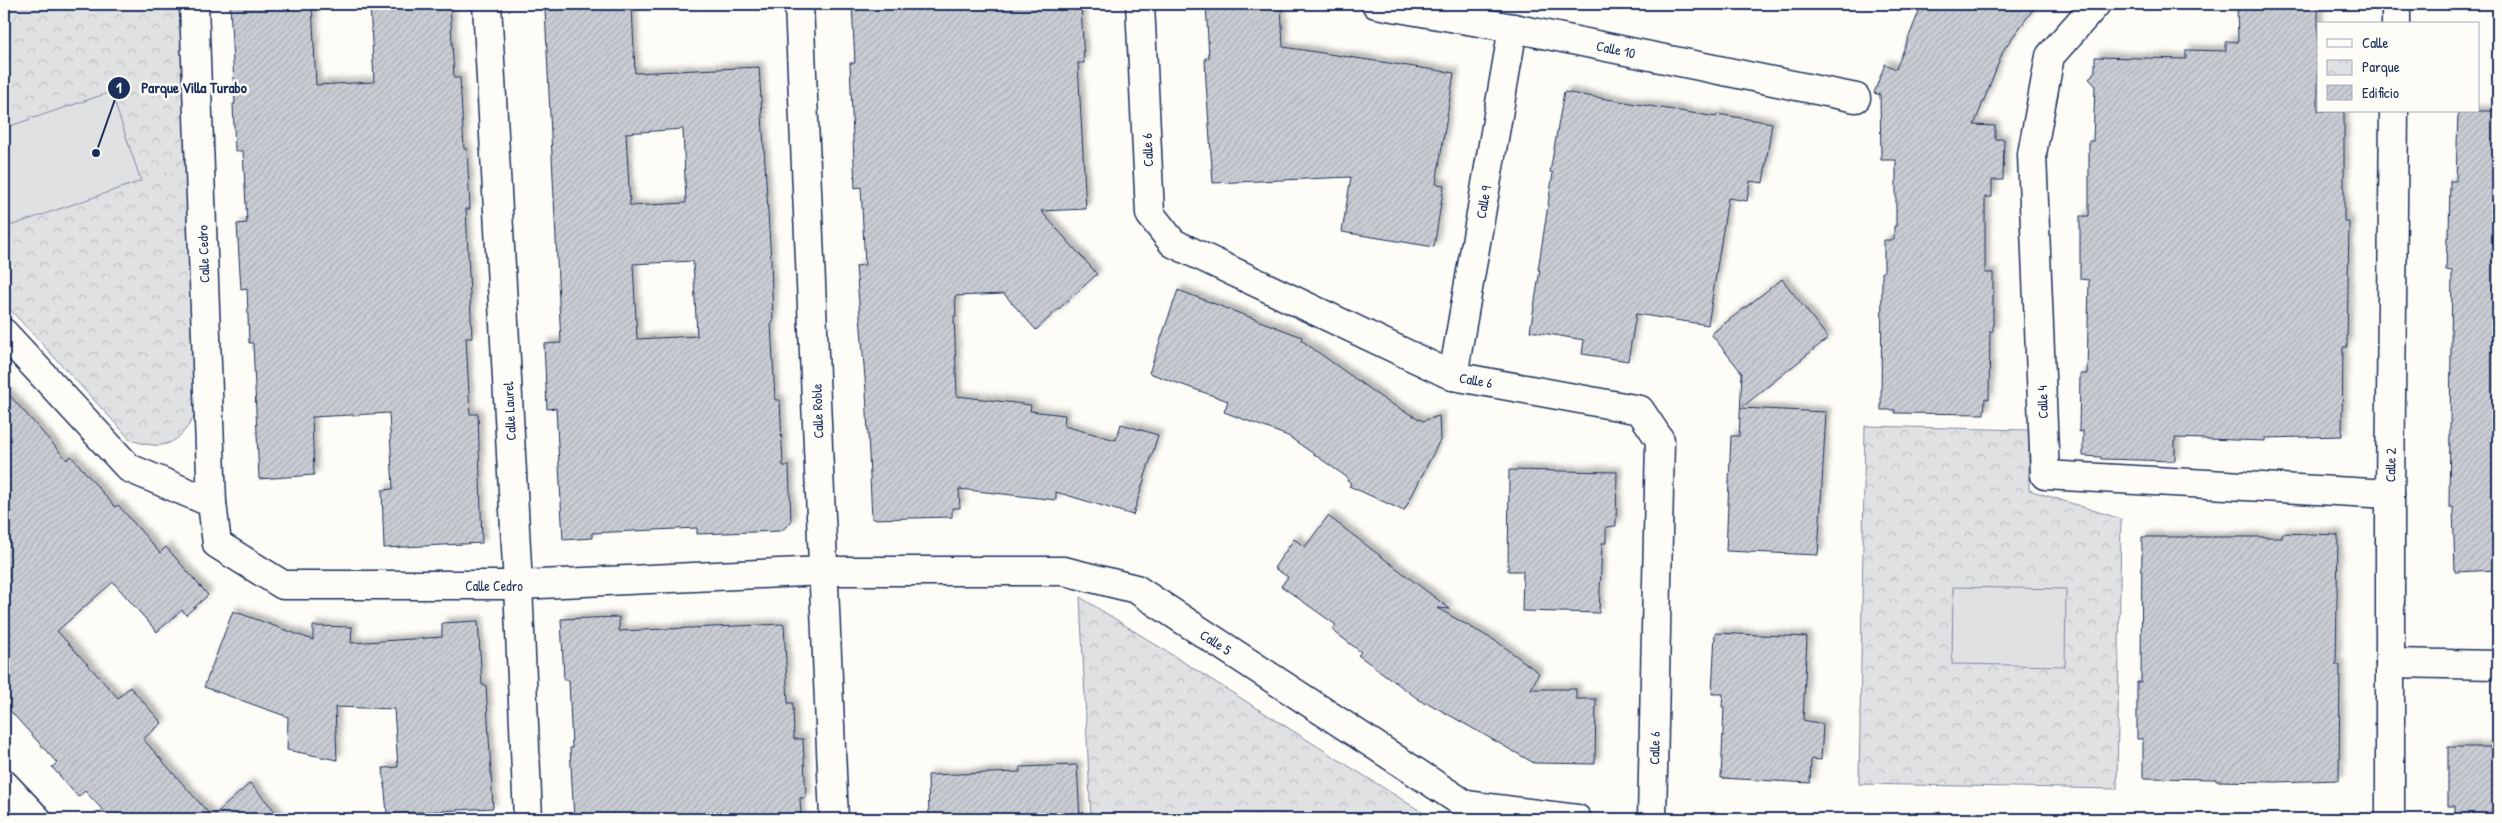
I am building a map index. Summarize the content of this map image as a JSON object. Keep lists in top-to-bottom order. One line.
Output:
{"streets":{"street":["Calle 10","Calle 6","Calle 9","Calle Cedro","Calle 4","Calle Laurel","Calle Roble","Calle 2","Calle 5"]},"crossings":[["Calle 10","Calle 9"],["Calle 6","Calle 9"],["Calle Cedro","Calle Laurel"],["Calle Cedro","Calle Roble"],["Calle Cedro","Calle 5"],["Calle 4","Calle 2"],["Calle Roble","Calle 5"]],"places":["Parque Villa Turabo"],"legend":["Calle","Parque","Edificio"]}
